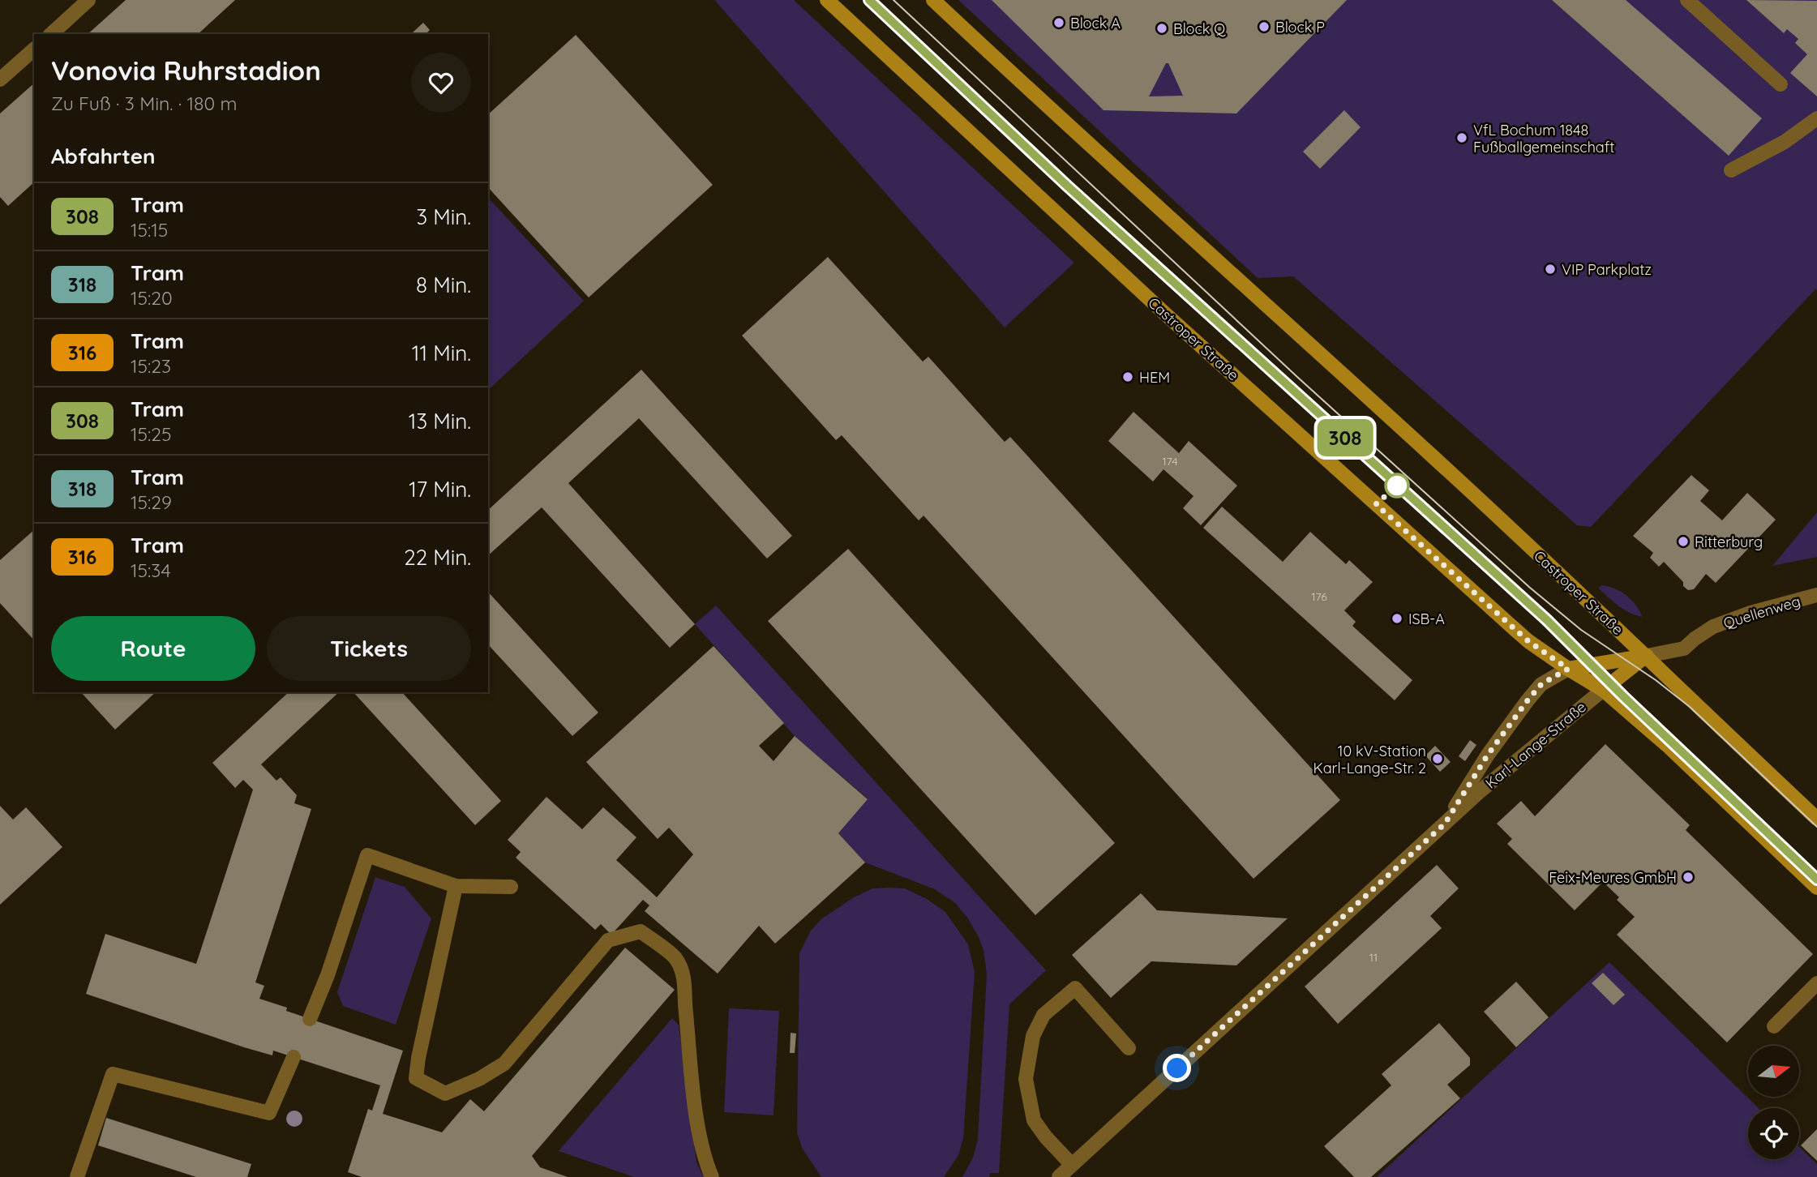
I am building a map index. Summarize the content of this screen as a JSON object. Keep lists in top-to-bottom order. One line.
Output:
{"streets":{"main road":["Castroper Straße"],"street":["Quellenweg","Karl-Lange-Straße"]},"crossings":[["Castroper Straße","Quellenweg"],["Castroper Straße","Karl-Lange-Straße"]],"places":["Block A","Block P","Block Q","VfL Bochum 1848 Fußballgemeinschaft","VIP Parkplatz","HEM","Ritterburg","ISB-A","10 kV-Station Karl-Lange-Str. 2","Feix-Meures GmbH"],"lines":["tram line 308"],"house_numbers":["174","176","11"],"north":"right","page":{"on_map":"308","heading":[["Vonovia Ruhrstadion","Zu Fuß · 3 Min. · 180 m"],"Abfahrten"],"list":[{"mark":"308","name":"Tram","note":"15:15","value":"3 Min."},{"mark":"318","name":"Tram","note":"15:20","value":"8 Min."},{"mark":"316","name":"Tram","note":"15:23","value":"11 Min."},{"mark":"308","name":"Tram","note":"15:25","value":"13 Min."},{"mark":"318","name":"Tram","note":"15:29","value":"17 Min."},{"mark":"316","name":"Tram","note":"15:34","value":"22 Min."}],"buttons":["Route","Tickets"]}}
